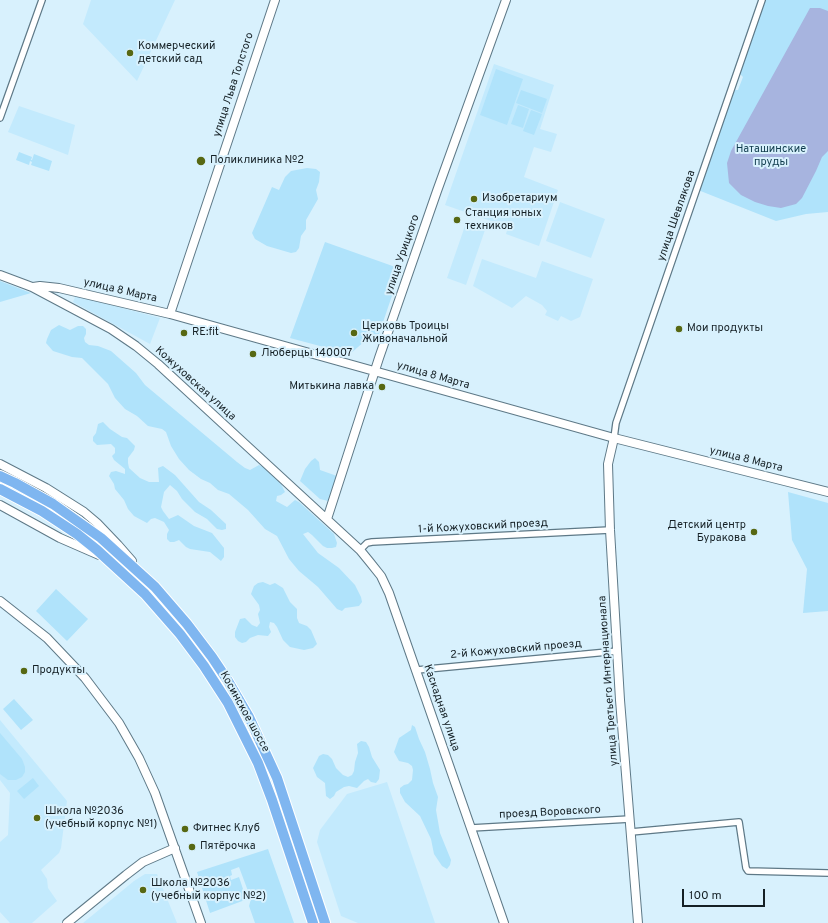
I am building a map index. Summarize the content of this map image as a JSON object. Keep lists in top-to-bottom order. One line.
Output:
{"streets":{"highway":["Косинское шоссе"],"street":["улица Льва Толстого","улица Шевлякова","улица Урицкого","улица 8 Марта","Кожуховская улица","1-й Кожуховский проезд","2-й Кожуховский проезд","улица Третьего Интернационала","Каскадная улица","проезд Воровского"]},"crossings":[["улица Льва Толстого","улица 8 Марта"],["улица Шевлякова","улица 8 Марта"],["улица Шевлякова","улица Третьего Интернационала"],["улица Урицкого","улица 8 Марта"],["улица Урицкого","Кожуховская улица"],["улица Урицкого","Каскадная улица"],["улица 8 Марта","Кожуховская улица"],["улица 8 Марта","улица Третьего Интернационала"],["Кожуховская улица","Каскадная улица"],["1-й Кожуховский проезд","улица Третьего Интернационала"],["1-й Кожуховский проезд","Каскадная улица"],["2-й Кожуховский проезд","улица Третьего Интернационала"],["2-й Кожуховский проезд","Каскадная улица"],["улица Третьего Интернационала","проезд Воровского"],["Каскадная улица","проезд Воровского"]],"parks":["Наташинские пруды"],"places":["Коммерческий детский сад","Поликлиника №2","Изобретариум","Станция юных техников","Мои продукты","RE:fit","Церковь Троицы Живоначальной","Люберцы 140007","Митькина лавка","Детский центр Буракова","Продукты","Школа №2036 (учебный корпус №1)","Фитнес Клуб","Пятёрочка","Школа №2036 (учебный корпус №2)"],"scale_bar":"100 m"}
